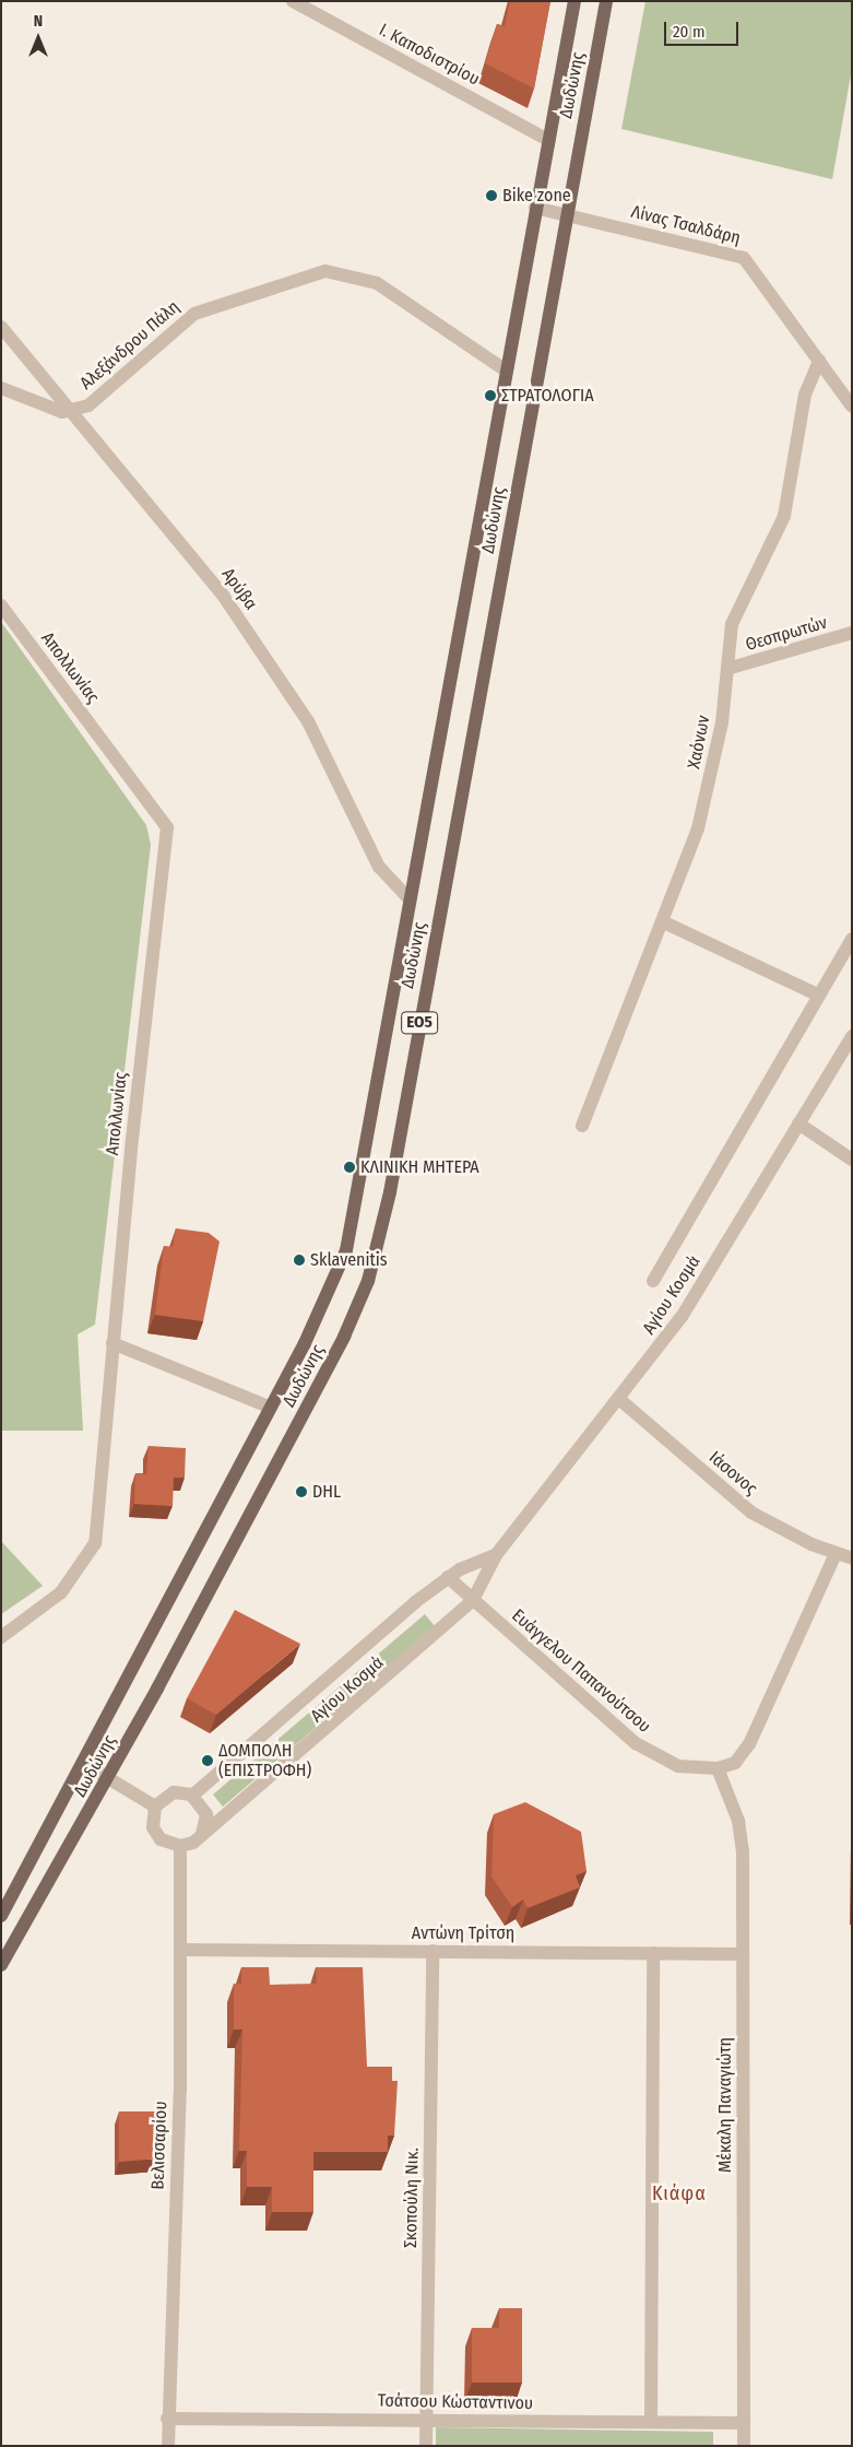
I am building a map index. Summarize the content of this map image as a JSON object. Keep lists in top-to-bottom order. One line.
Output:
{"streets":{"main road":["Δωδώνης","ΕΟ5"],"street":["Ι. Καποδιστρίου","Λίνας Τσαλδάρη","Αλεξάνδρου Πάλη","Αρύβα","Θεσπρωτών","Απολλωνίας","Χαόνων","Αγίου Κοσμά","Ιάσονος","Ευάγγελου Παπανούτσου","Αντώνη Τρίτση","Μέκαλη Παναγιώτη","Βελισσαρίου","Σκοπούλη Νικ.","Τσάτσου Κώσταντινου"]},"crossings":[["Ι. Καποδιστρίου","Δωδώνης"],["Δωδώνης","Λίνας Τσαλδάρη"],["Δωδώνης","Αλεξάνδρου Πάλη"],["Δωδώνης","Αρύβα"],["Λίνας Τσαλδάρη","Χαόνων"],["Αλεξάνδρου Πάλη","Αρύβα"],["Θεσπρωτών","Χαόνων"],["Αγίου Κοσμά","Ιάσονος"],["Αγίου Κοσμά","Ευάγγελου Παπανούτσου"],["Αγίου Κοσμά","Βελισσαρίου"],["Ευάγγελου Παπανούτσου","Μέκαλη Παναγιώτη"],["Αντώνη Τρίτση","Μέκαλη Παναγιώτη"],["Αντώνη Τρίτση","Βελισσαρίου"],["Αντώνη Τρίτση","Σκοπούλη Νικ."],["Μέκαλη Παναγιώτη","Τσάτσου Κώσταντινου"],["Βελισσαρίου","Τσάτσου Κώσταντινου"],["Σκοπούλη Νικ.","Τσάτσου Κώσταντινου"]],"districts":["Κιάφα"],"places":["Bike zone","ΣΤΡΑΤΟΛΟΓΙΑ","ΚΛΙΝΙΚΗ ΜΗΤΕΡΑ","Sklavenitis","DHL","ΔΟΜΠΟΛΗ (ΕΠΙΣΤΡΟΦΗ)"],"scale_bar":"20 m","north":"top"}
